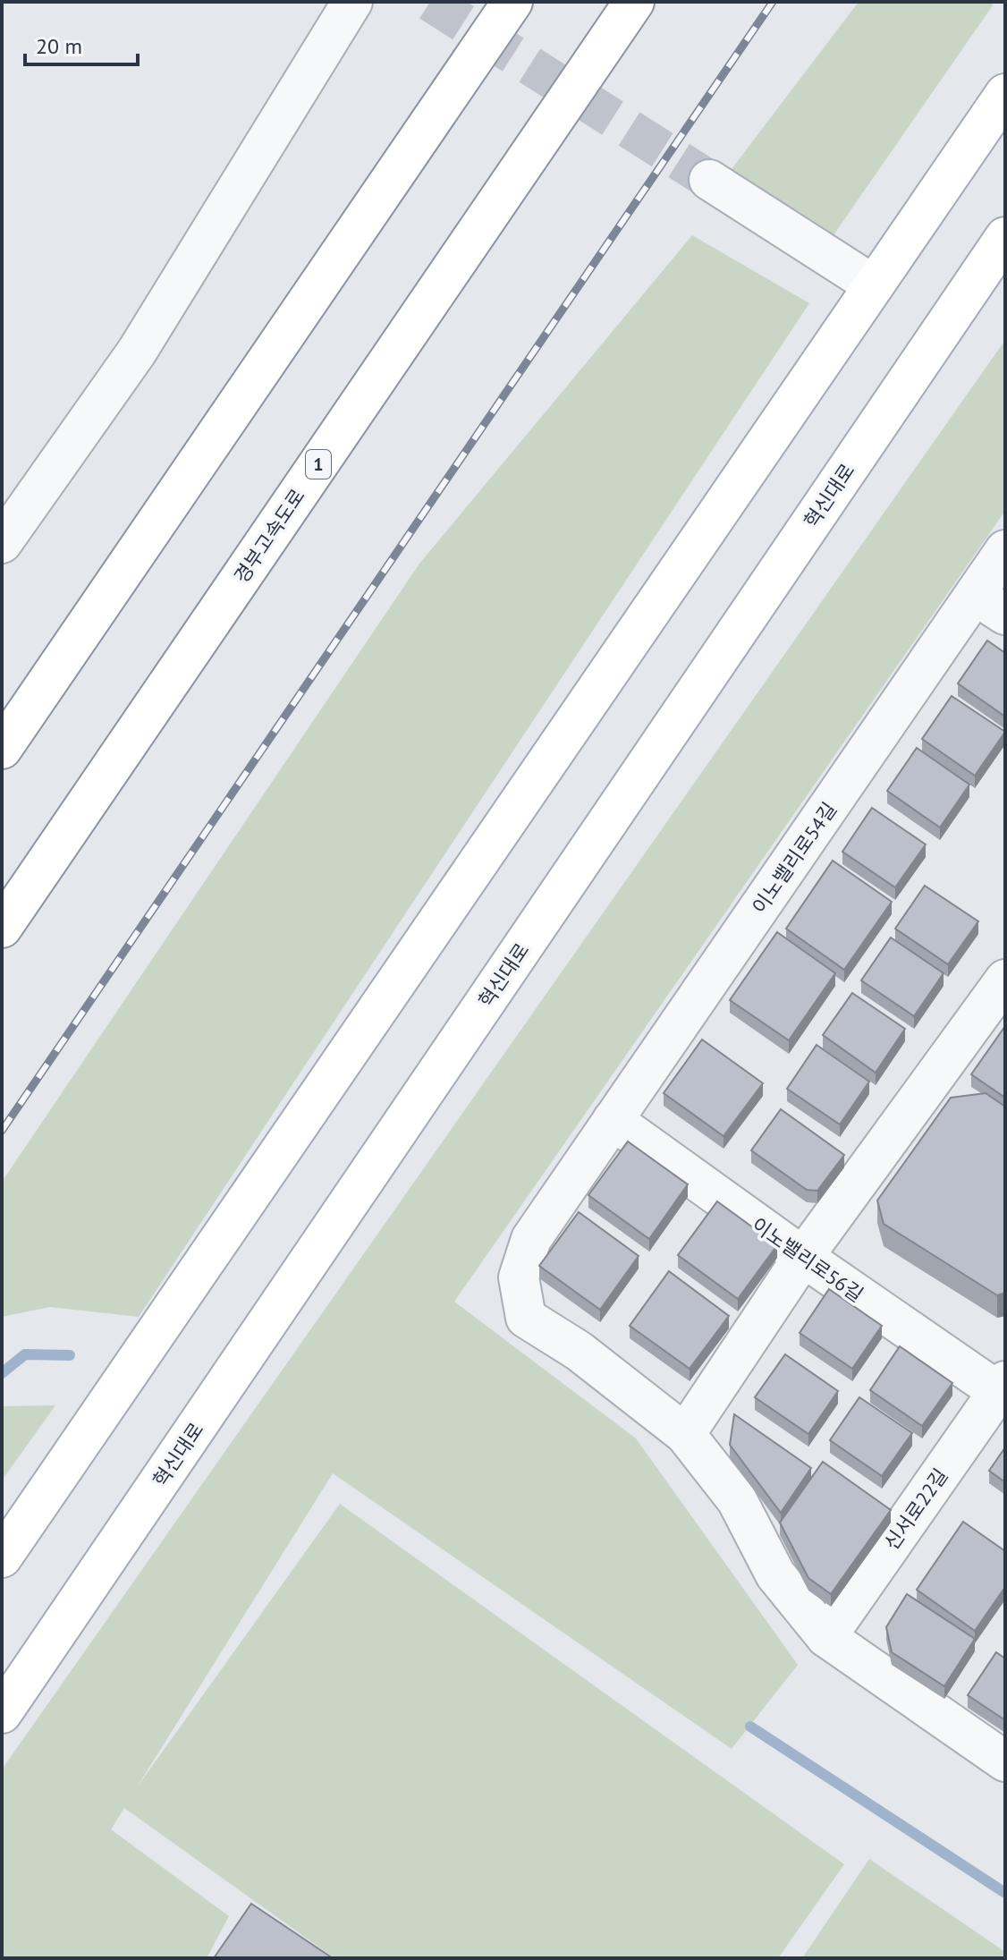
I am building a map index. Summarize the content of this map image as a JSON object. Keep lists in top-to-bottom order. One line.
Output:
{"streets":{"main road":["1","혁신대로","경부고속도로"],"street":["이노밸리로54길","이노밸리로56길","신서로22길"]},"crossings":[["이노밸리로54길","이노밸리로56길"],["이노밸리로54길","신서로22길"],["이노밸리로56길","신서로22길"]],"scale_bar":"20 m"}
